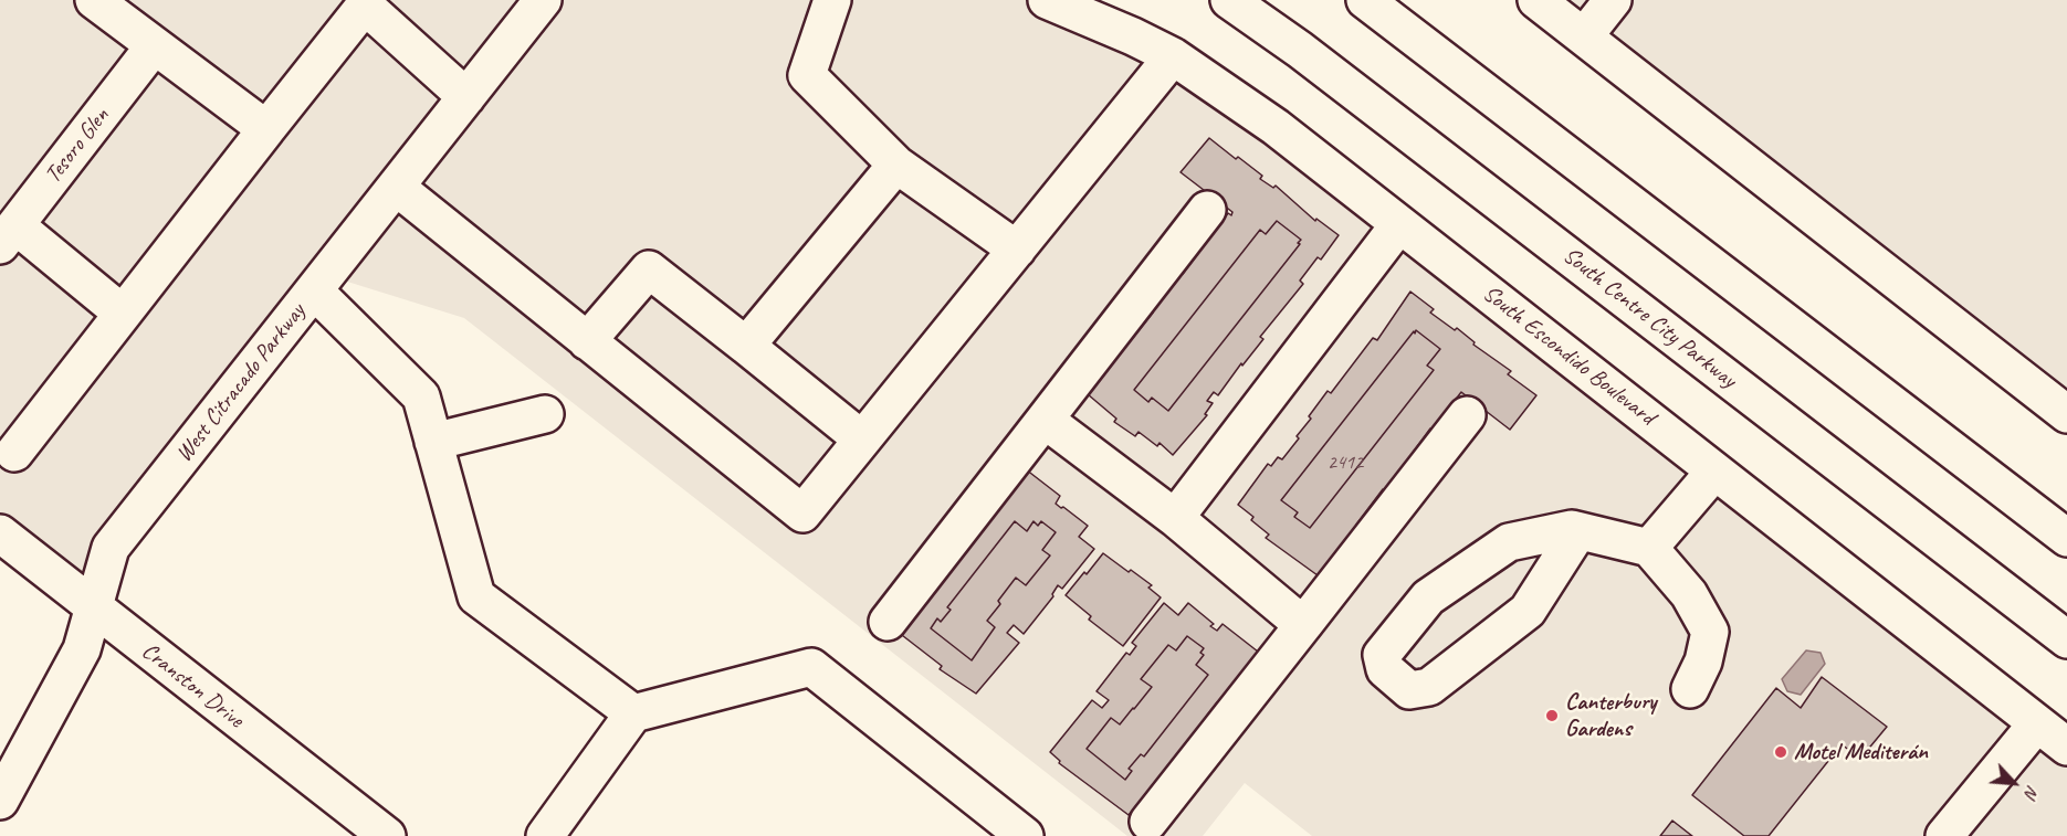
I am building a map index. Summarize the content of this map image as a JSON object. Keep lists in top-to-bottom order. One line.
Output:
{"streets":{"main road":["Tesoro Glen","South Centre City Parkway","South Escondido Boulevard","West Citracado Parkway","Cranston Drive"]},"crossings":[["West Citracado Parkway","Cranston Drive"]],"places":["Canterbury Gardens","Motel Mediterán"],"house_numbers":["2412"],"north":"bottom right"}
